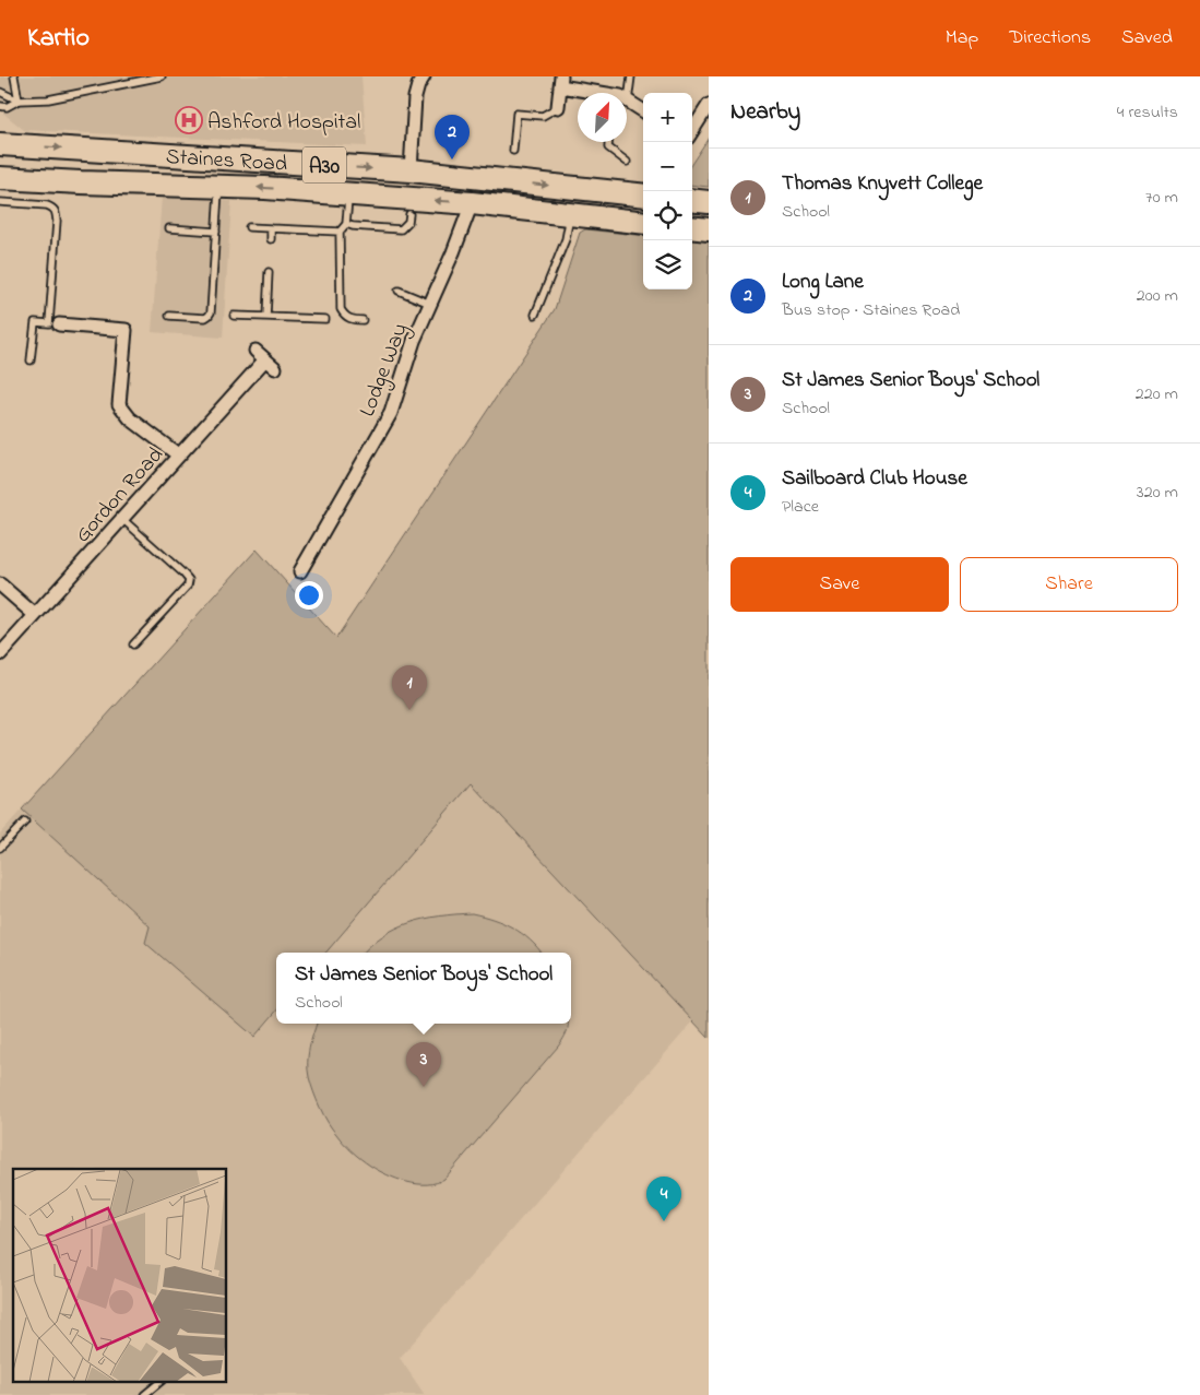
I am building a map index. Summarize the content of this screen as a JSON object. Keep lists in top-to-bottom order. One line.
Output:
{"streets":{"highway":["Staines Road","A30"],"street":["Lodge Way","Gordon Road"]},"crossings":[["Staines Road","Lodge Way"]],"places":{"hospital":["Ashford Hospital"]},"north":"top right","page":{"header":"Kartio","nav":["Map","Directions","Saved"],"heading":["Nearby","4 results"],"map_buttons":["+","−"],"pins":["2","1","3","4"],"list":[{"mark":"1","name":"Thomas Knyvett College","note":"School","value":"70 m"},{"mark":"2","name":"Long Lane","note":"Bus stop · Staines Road","value":"200 m"},{"mark":"3","name":"St James Senior Boys' School","note":"School","value":"220 m"},{"mark":"4","name":"Sailboard Club House","note":"Place","value":"320 m"}],"buttons":["Save","Share"],"popup":["St James Senior Boys' School","School"]}}
